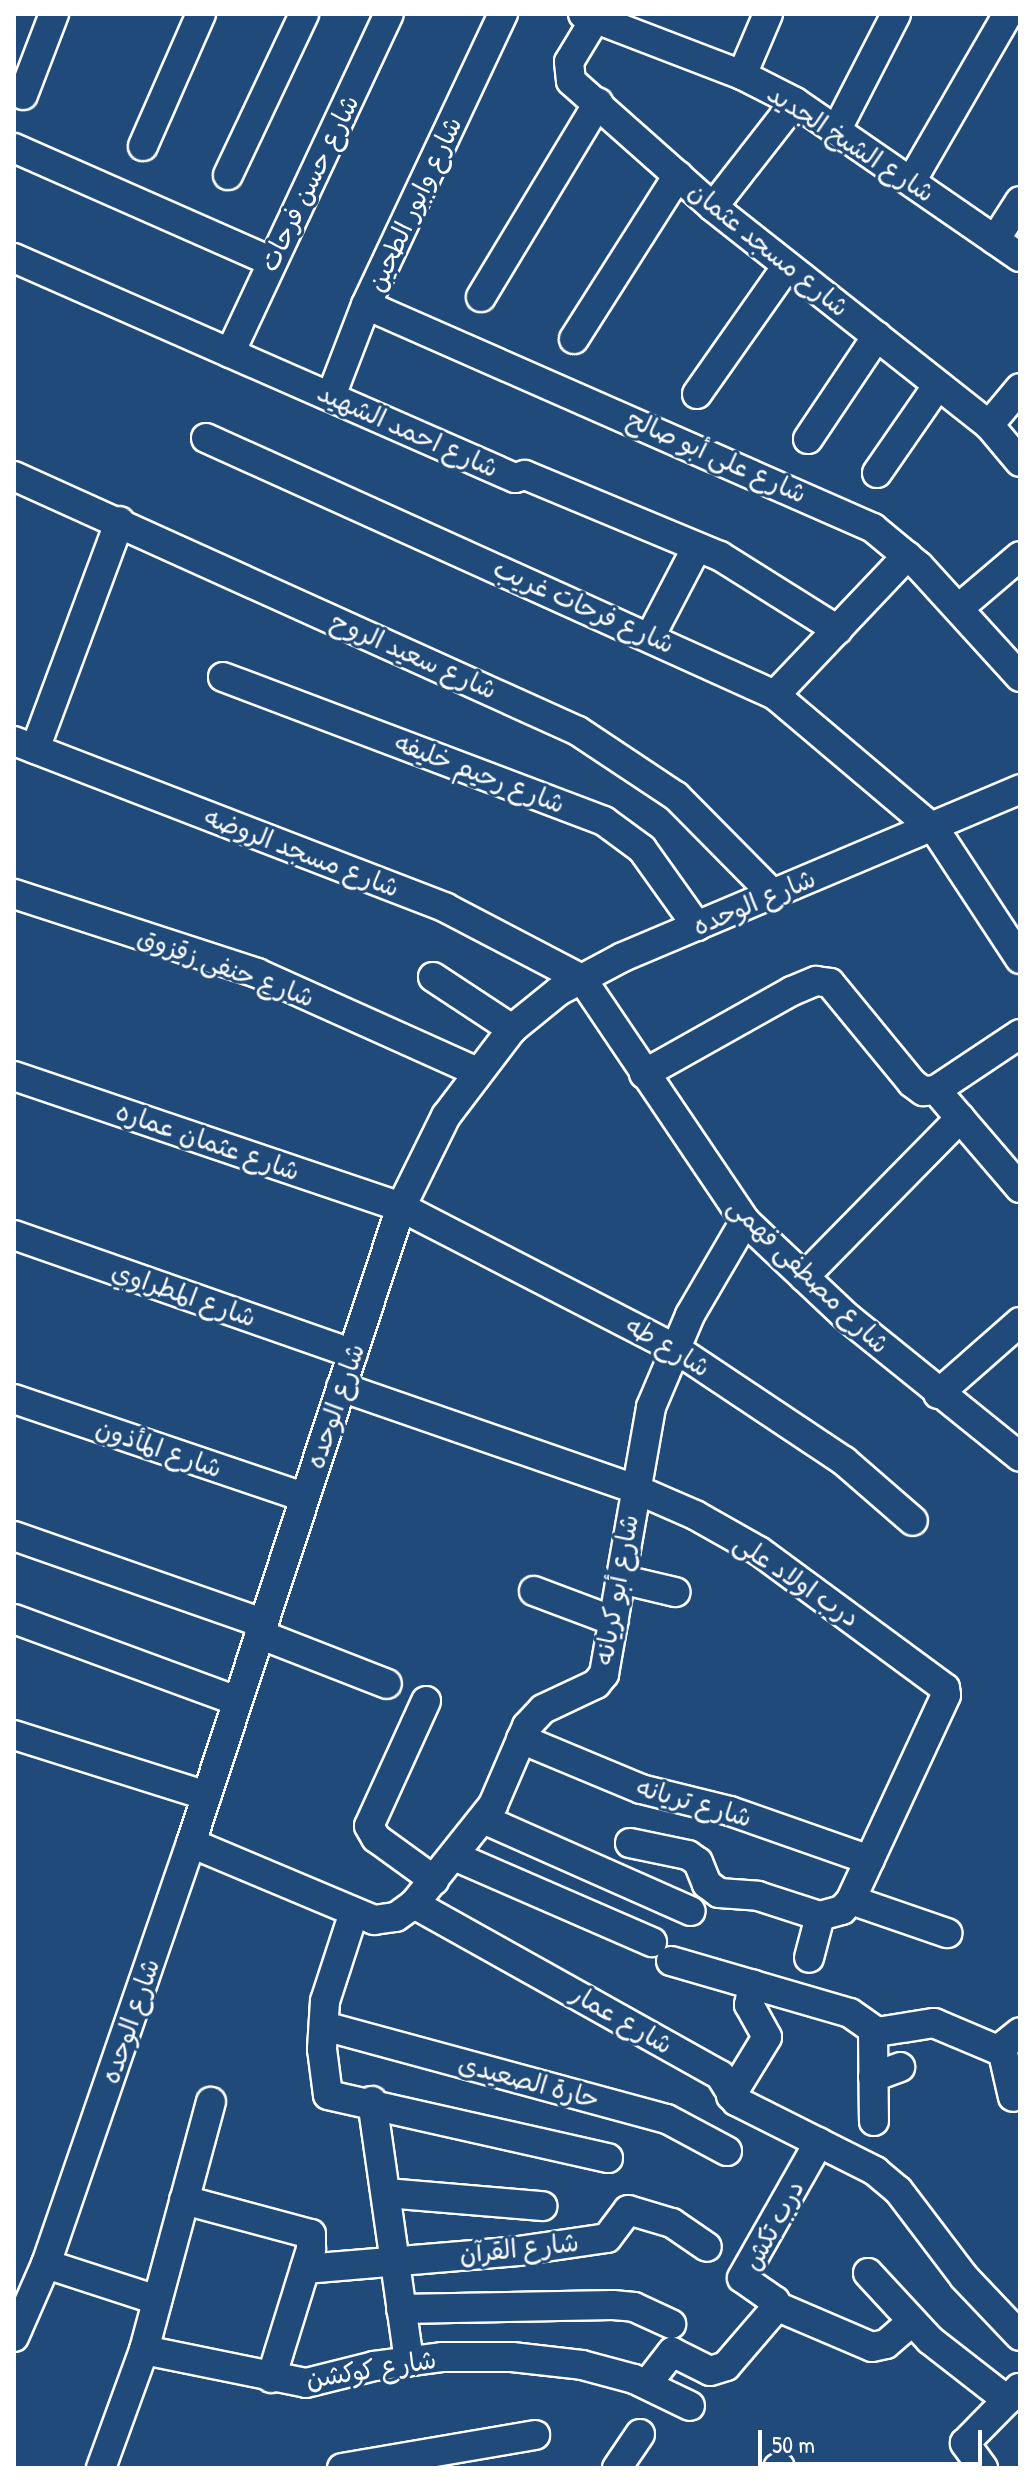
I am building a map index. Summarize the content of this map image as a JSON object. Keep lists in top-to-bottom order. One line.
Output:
{"streets":{"street":["شارع الشيخ الجديد","شارع حسن فرحات","شارع وابور الطحين","شارع مسجد عثمان","شارع احمد الشهيد","شارع على أبو صالح","شارع فرحات غريب","شارع سعيد الروح","شارع رحيم خليفه","شارع مسجد الروضه","شارع الوحده","شارع حنفى زقزوق","شارع عثمان عماره","شارع مصطفى فهمى","شارع المطراوي","شارع طه","شارع المأذون","درب اولاد على","شارع أبو كريانه","شارع تريانه","شارع عمار","حارة الصعيدى","درب تكش","شارع القرآن","شارع كوكشن"]},"crossings":[["شارع الشيخ الجديد","شارع مسجد عثمان"],["شارع حسن فرحات","شارع احمد الشهيد"],["شارع وابور الطحين","شارع احمد الشهيد"],["شارع وابور الطحين","شارع على أبو صالح"],["شارع فرحات غريب","شارع الوحده"],["شارع سعيد الروح","شارع الوحده"],["شارع رحيم خليفه","شارع الوحده"],["شارع مسجد الروضه","شارع الوحده"],["شارع مسجد الروضه","شارع مصطفى فهمى"],["شارع الوحده","شارع حنفى زقزوق"],["شارع الوحده","شارع عثمان عماره"],["شارع الوحده","شارع مصطفى فهمى"],["شارع الوحده","شارع المطراوي"],["شارع الوحده","شارع طه"],["شارع الوحده","شارع المأذون"],["شارع الوحده","درب اولاد على"],["شارع الوحده","شارع أبو كريانه"],["شارع عثمان عماره","شارع طه"],["شارع مصطفى فهمى","شارع أبو كريانه"],["شارع طه","شارع أبو كريانه"],["درب اولاد على","شارع أبو كريانه"],["درب اولاد على","شارع تريانه"],["شارع أبو كريانه","شارع تريانه"],["شارع أبو كريانه","شارع عمار"],["شارع عمار","درب تكش"],["درب تكش","شارع كوكشن"]],"scale_bar":"50 m"}
